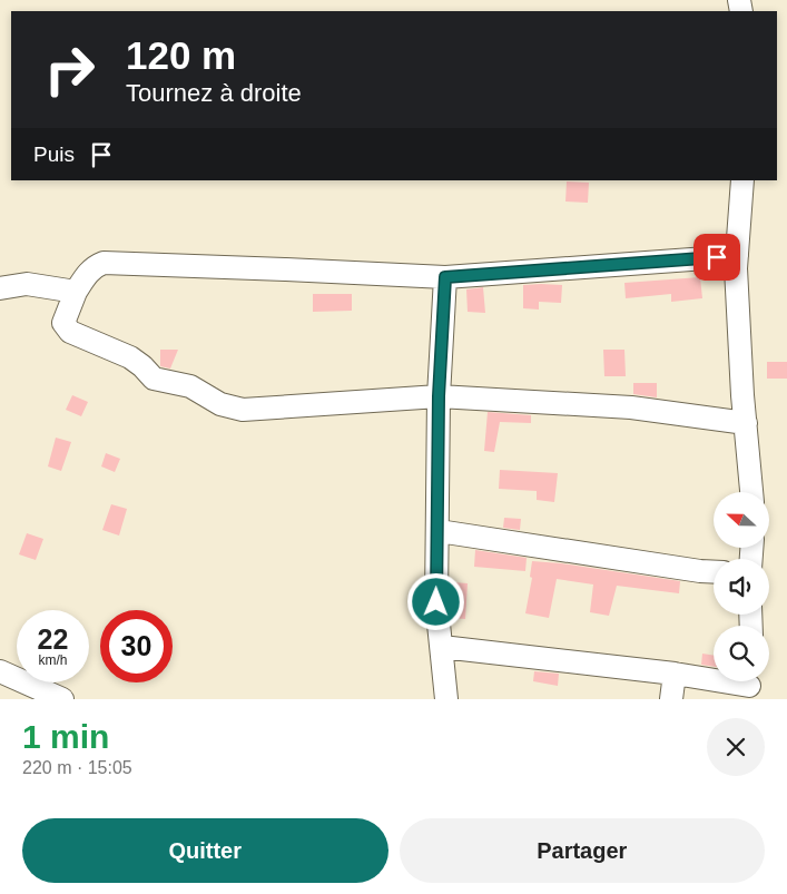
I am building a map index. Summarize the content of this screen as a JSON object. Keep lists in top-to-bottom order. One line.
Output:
{"north":"left","page":{"turn":["120 m","Tournez à droite"],"then":"Puis","speed":"22 km/h","limit":"30","heading":["1 min","220 m · 15:05"],"buttons":["Quitter","Partager"]}}
